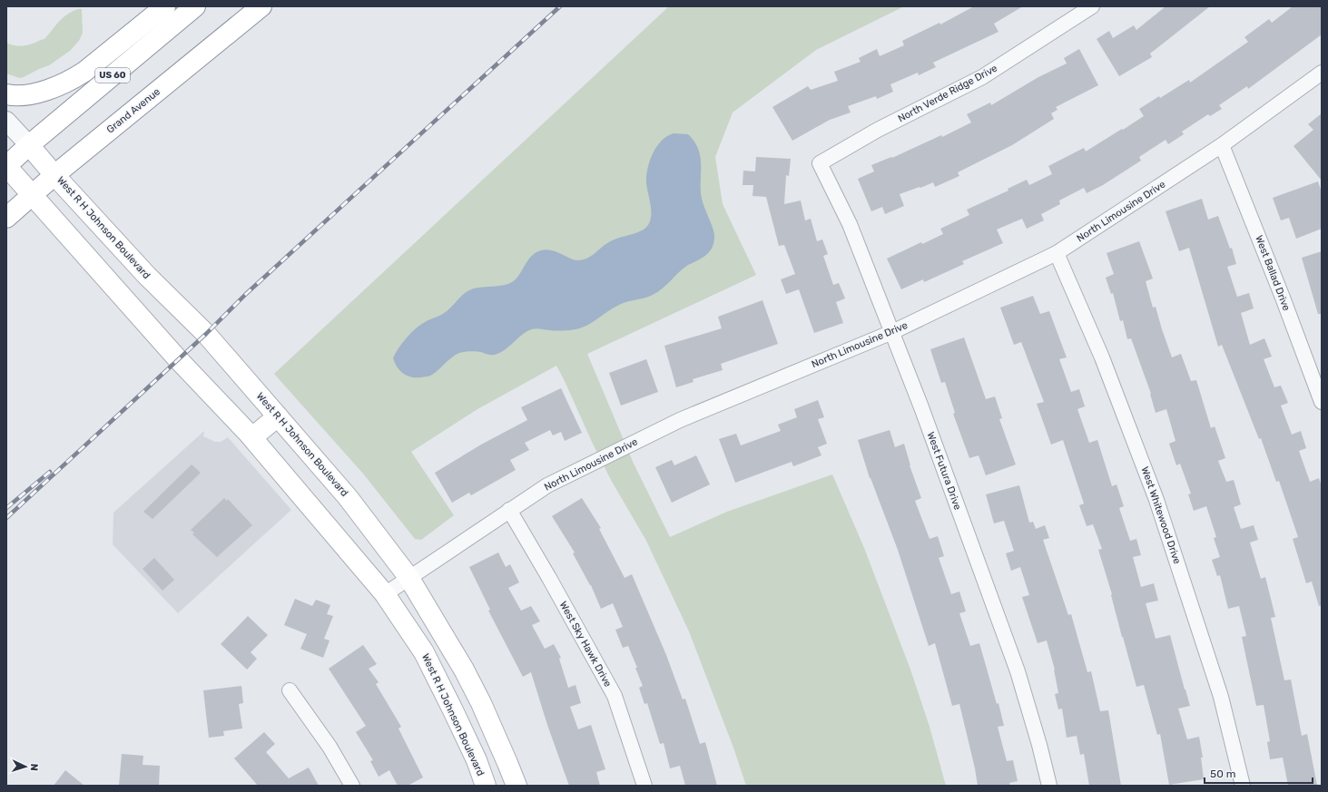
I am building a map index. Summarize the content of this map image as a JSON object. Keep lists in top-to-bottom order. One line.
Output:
{"streets":{"main road":["US 60","Grand Avenue","West R H Johnson Boulevard"],"street":["North Verde Ridge Drive","North Limousine Drive","West Ballad Drive","West Futura Drive","West Whitewood Drive","West Sky Hawk Drive"]},"crossings":[["US 60","West R H Johnson Boulevard"],["North Verde Ridge Drive","West Futura Drive"],["Grand Avenue","West R H Johnson Boulevard"],["North Limousine Drive","West R H Johnson Boulevard"],["North Limousine Drive","West Ballad Drive"],["North Limousine Drive","West Futura Drive"],["North Limousine Drive","West Whitewood Drive"],["North Limousine Drive","West Sky Hawk Drive"]],"scale_bar":"50 m","north":"right"}
